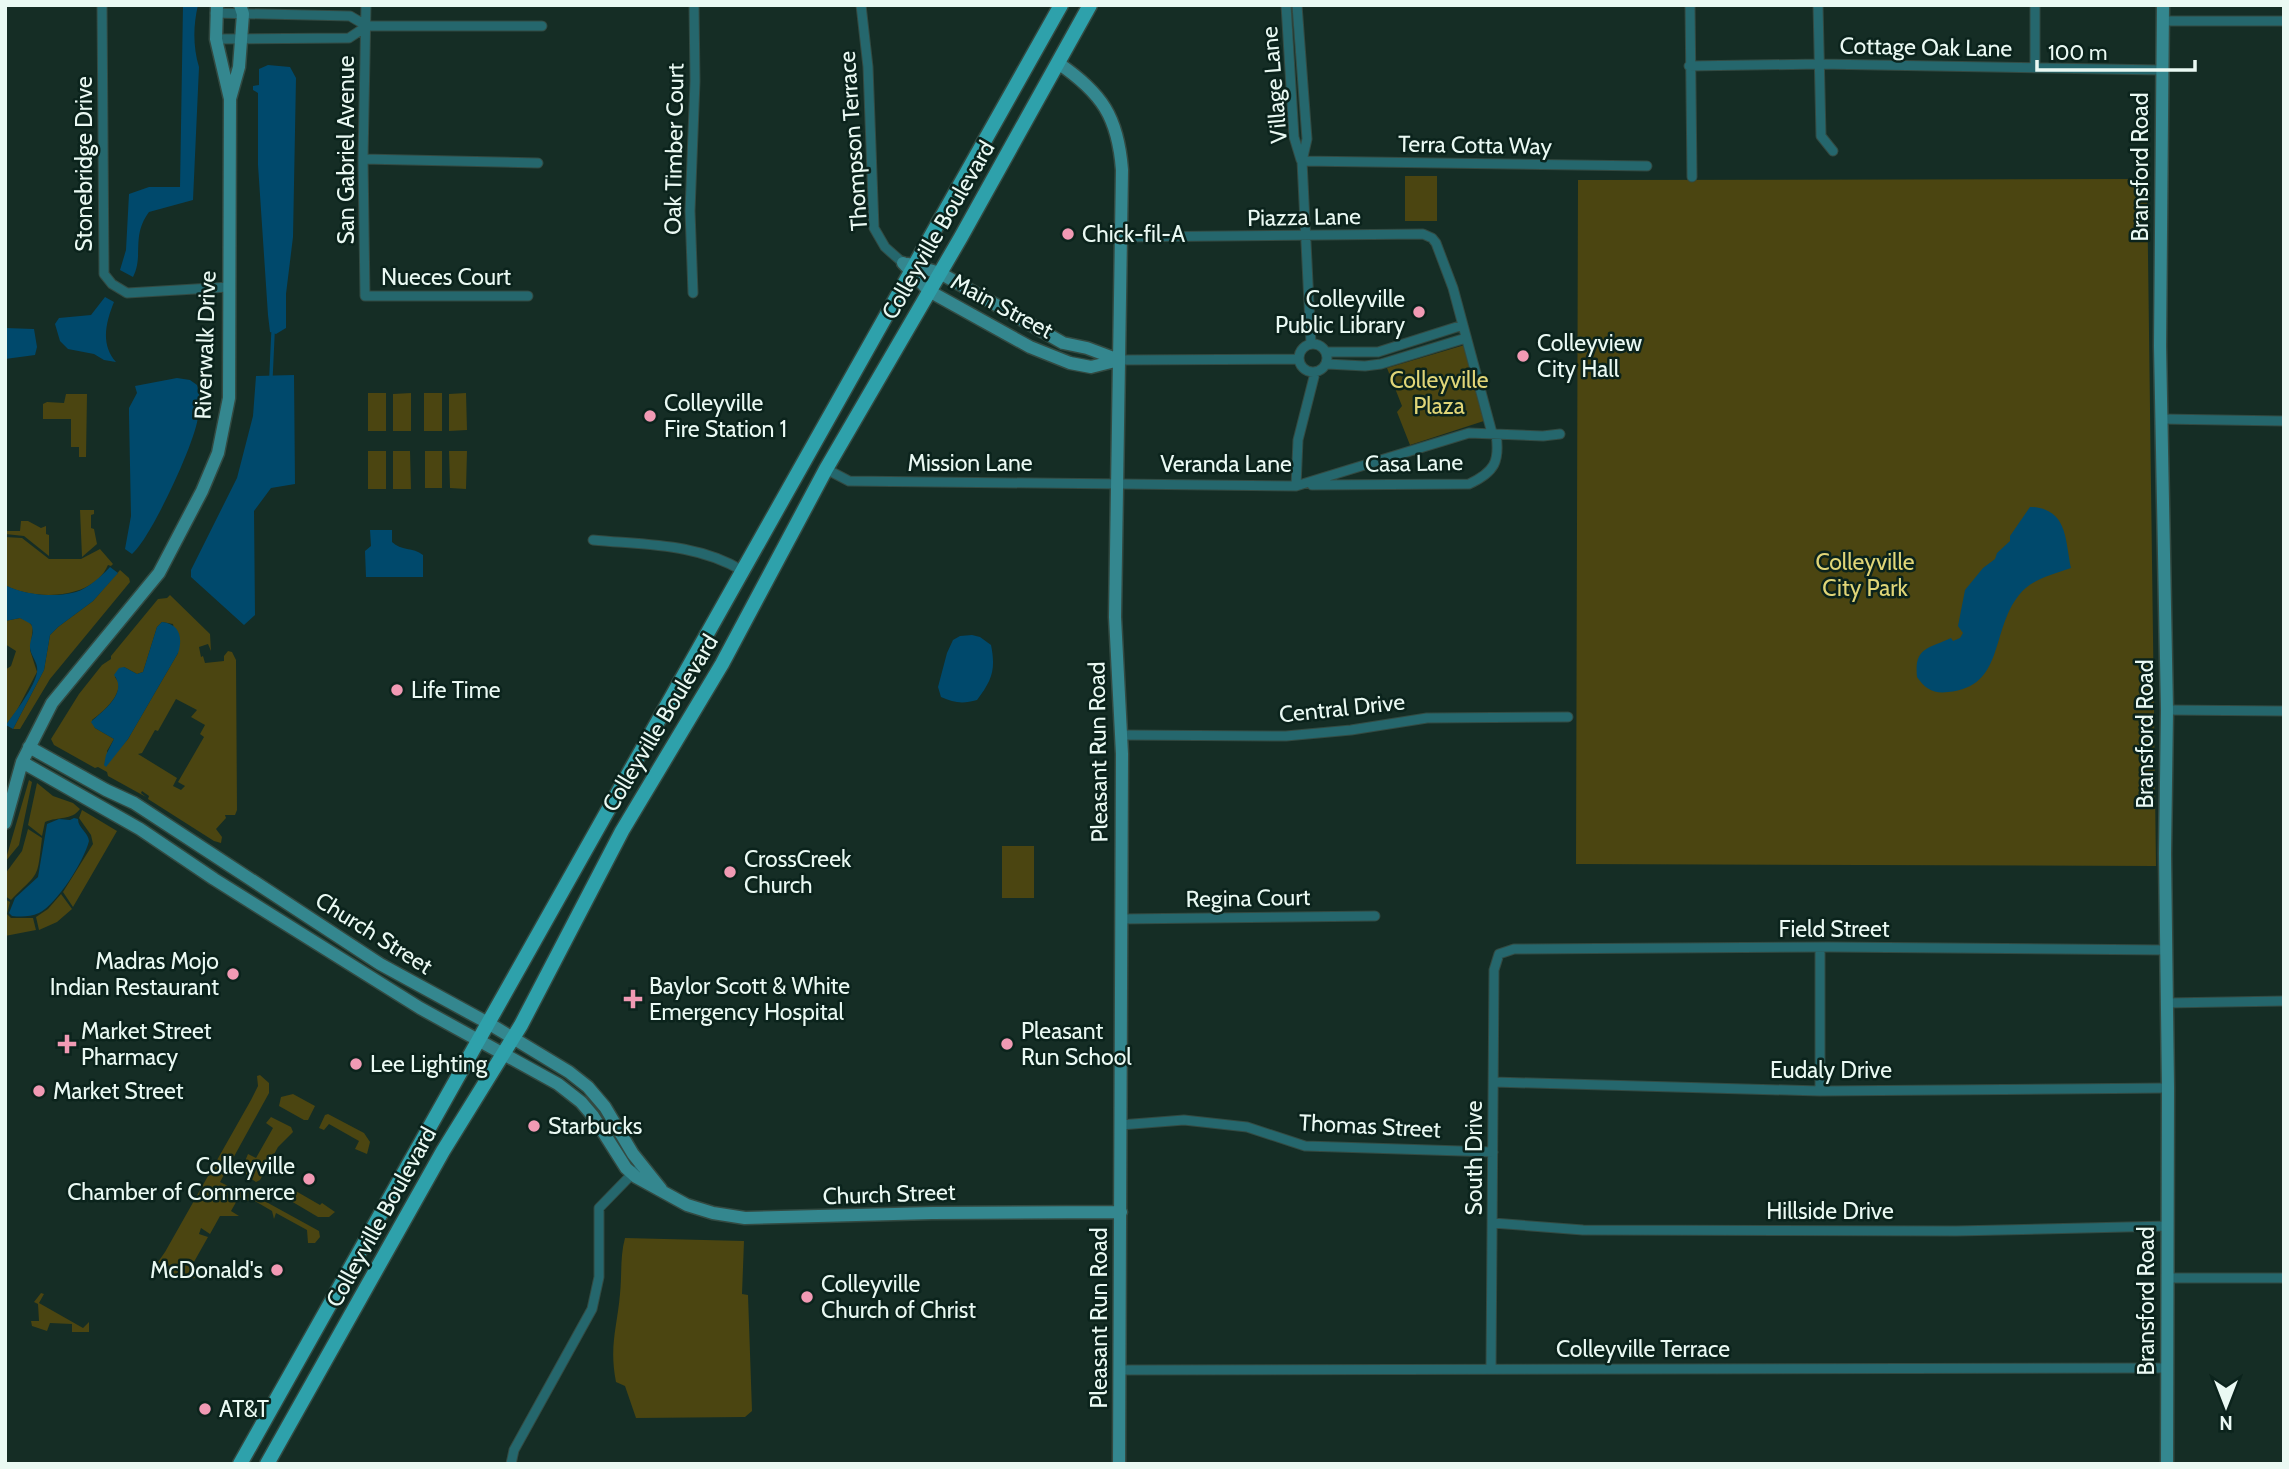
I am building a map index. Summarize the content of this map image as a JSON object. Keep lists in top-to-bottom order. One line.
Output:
{"streets":{"main road":["Colleyville Boulevard"],"street":["Cottage Oak Lane","Village Lane","Thompson Terrace","Terra Cotta Way","Oak Timber Court","San Gabriel Avenue","Stonebridge Drive","Bransford Road","Piazza Lane","Nueces Court","Main Street","Riverwalk Drive","Mission Lane","Casa Lane","Veranda Lane","Central Drive","Pleasant Run Road","Regina Court","Field Street","Church Street","Eudaly Drive","Thomas Street","South Drive","Hillside Drive","Colleyville Terrace"]},"crossings":[["Cottage Oak Lane","Bransford Road"],["Village Lane","Terra Cotta Way"],["Village Lane","Piazza Lane"],["Village Lane","Main Street"],["Thompson Terrace","Colleyville Boulevard"],["Thompson Terrace","Main Street"],["San Gabriel Avenue","Nueces Court"],["Stonebridge Drive","Riverwalk Drive"],["Bransford Road","Field Street"],["Bransford Road","Eudaly Drive"],["Bransford Road","Hillside Drive"],["Bransford Road","Colleyville Terrace"],["Piazza Lane","Pleasant Run Road"],["Colleyville Boulevard","Main Street"],["Colleyville Boulevard","Mission Lane"],["Colleyville Boulevard","Pleasant Run Road"],["Colleyville Boulevard","Church Street"],["Main Street","Pleasant Run Road"],["Riverwalk Drive","Church Street"],["Mission Lane","Veranda Lane"],["Mission Lane","Pleasant Run Road"],["Casa Lane","Veranda Lane"],["Veranda Lane","Pleasant Run Road"],["Central Drive","Pleasant Run Road"],["Pleasant Run Road","Regina Court"],["Pleasant Run Road","Church Street"],["Pleasant Run Road","Thomas Street"],["Pleasant Run Road","Colleyville Terrace"],["Field Street","South Drive"],["Eudaly Drive","South Drive"],["Thomas Street","South Drive"],["South Drive","Hillside Drive"],["South Drive","Colleyville Terrace"]],"parks":["Colleyville Plaza","Colleyville City Park"],"places":{"other":["Chick-fil-A","Colleyville Public Library","Colleyview City Hall","Colleyville Fire Station 1","Life Time","CrossCreek Church","Madras Mojo Indian Restaurant","Pleasant Run School","Lee Lighting","Market Street","Starbucks","Colleyville Chamber of Commerce","McDonald's","Colleyville Church of Christ","AT&T"],"health":["Baylor Scott & White Emergency Hospital","Market Street Pharmacy"]},"scale_bar":"100 m","north":"bottom"}
